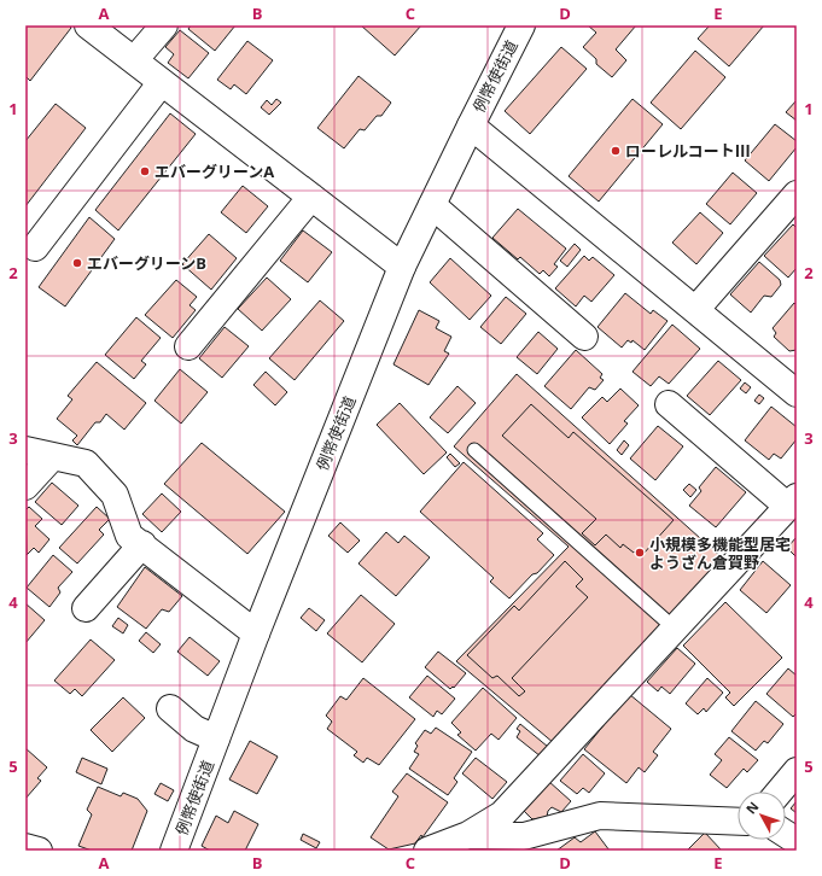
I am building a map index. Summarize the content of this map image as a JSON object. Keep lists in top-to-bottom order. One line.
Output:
{"streets":{"street":["例幣使街道"]},"places":["ローレルコートⅢ","エバーグリーンA","エバーグリーンB","小規模多機能型居宅 ようざん倉賀野"],"north":"top left","grid":{"columns":["A","B","C","D","E"],"rows":["1","2","3","4","5"]}}
